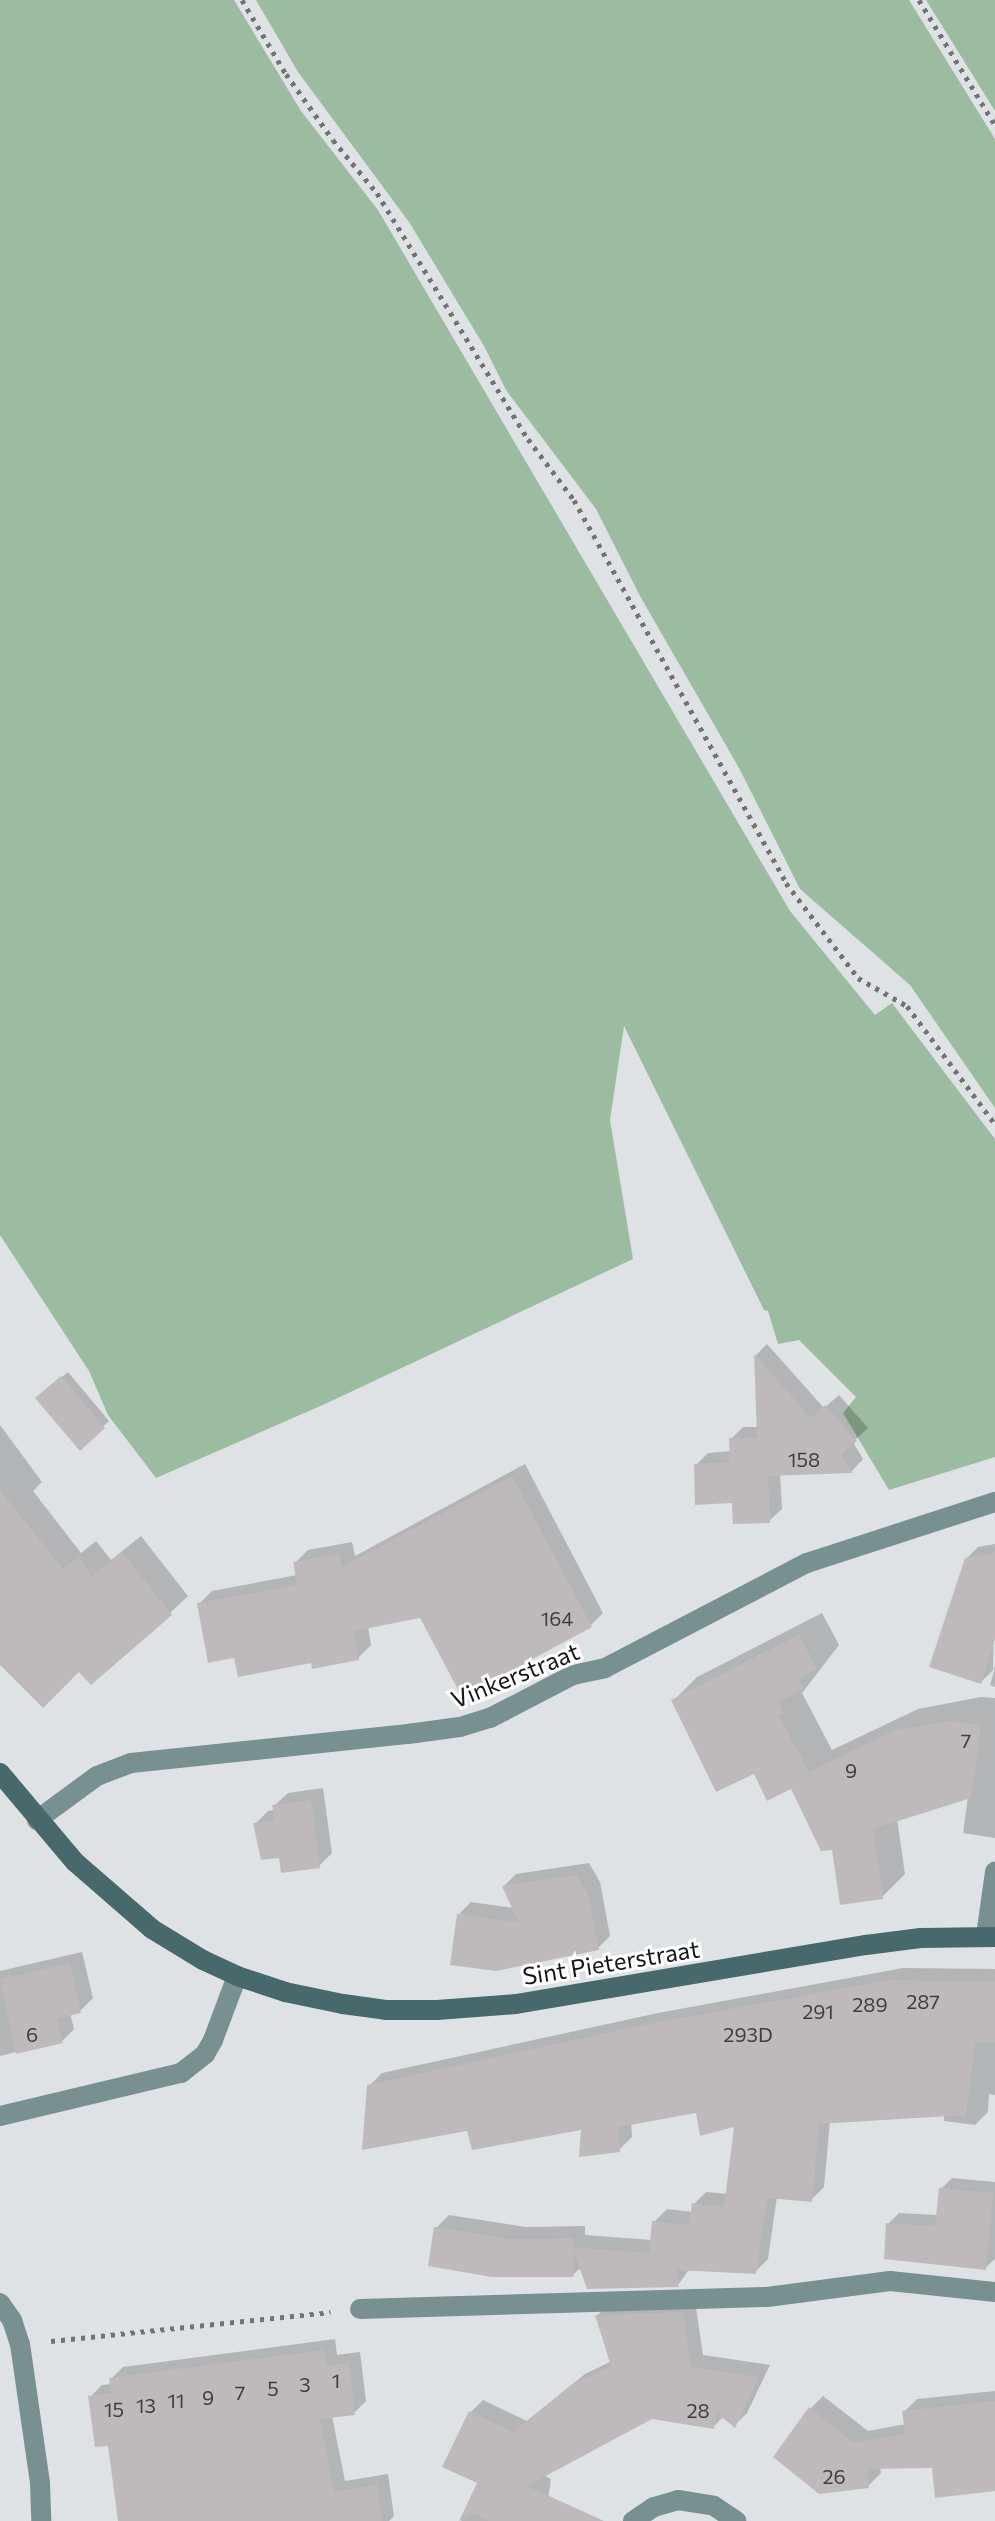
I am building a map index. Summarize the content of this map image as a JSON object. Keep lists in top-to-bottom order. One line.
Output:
{"streets":{"street":["Vinkerstraat","Sint Pieterstraat"]},"crossings":[["Vinkerstraat","Sint Pieterstraat"]],"house_numbers":["158","164","7","9","287","289","291","6","293D","1","3","5","7","9","11","13","15","28","26"]}
